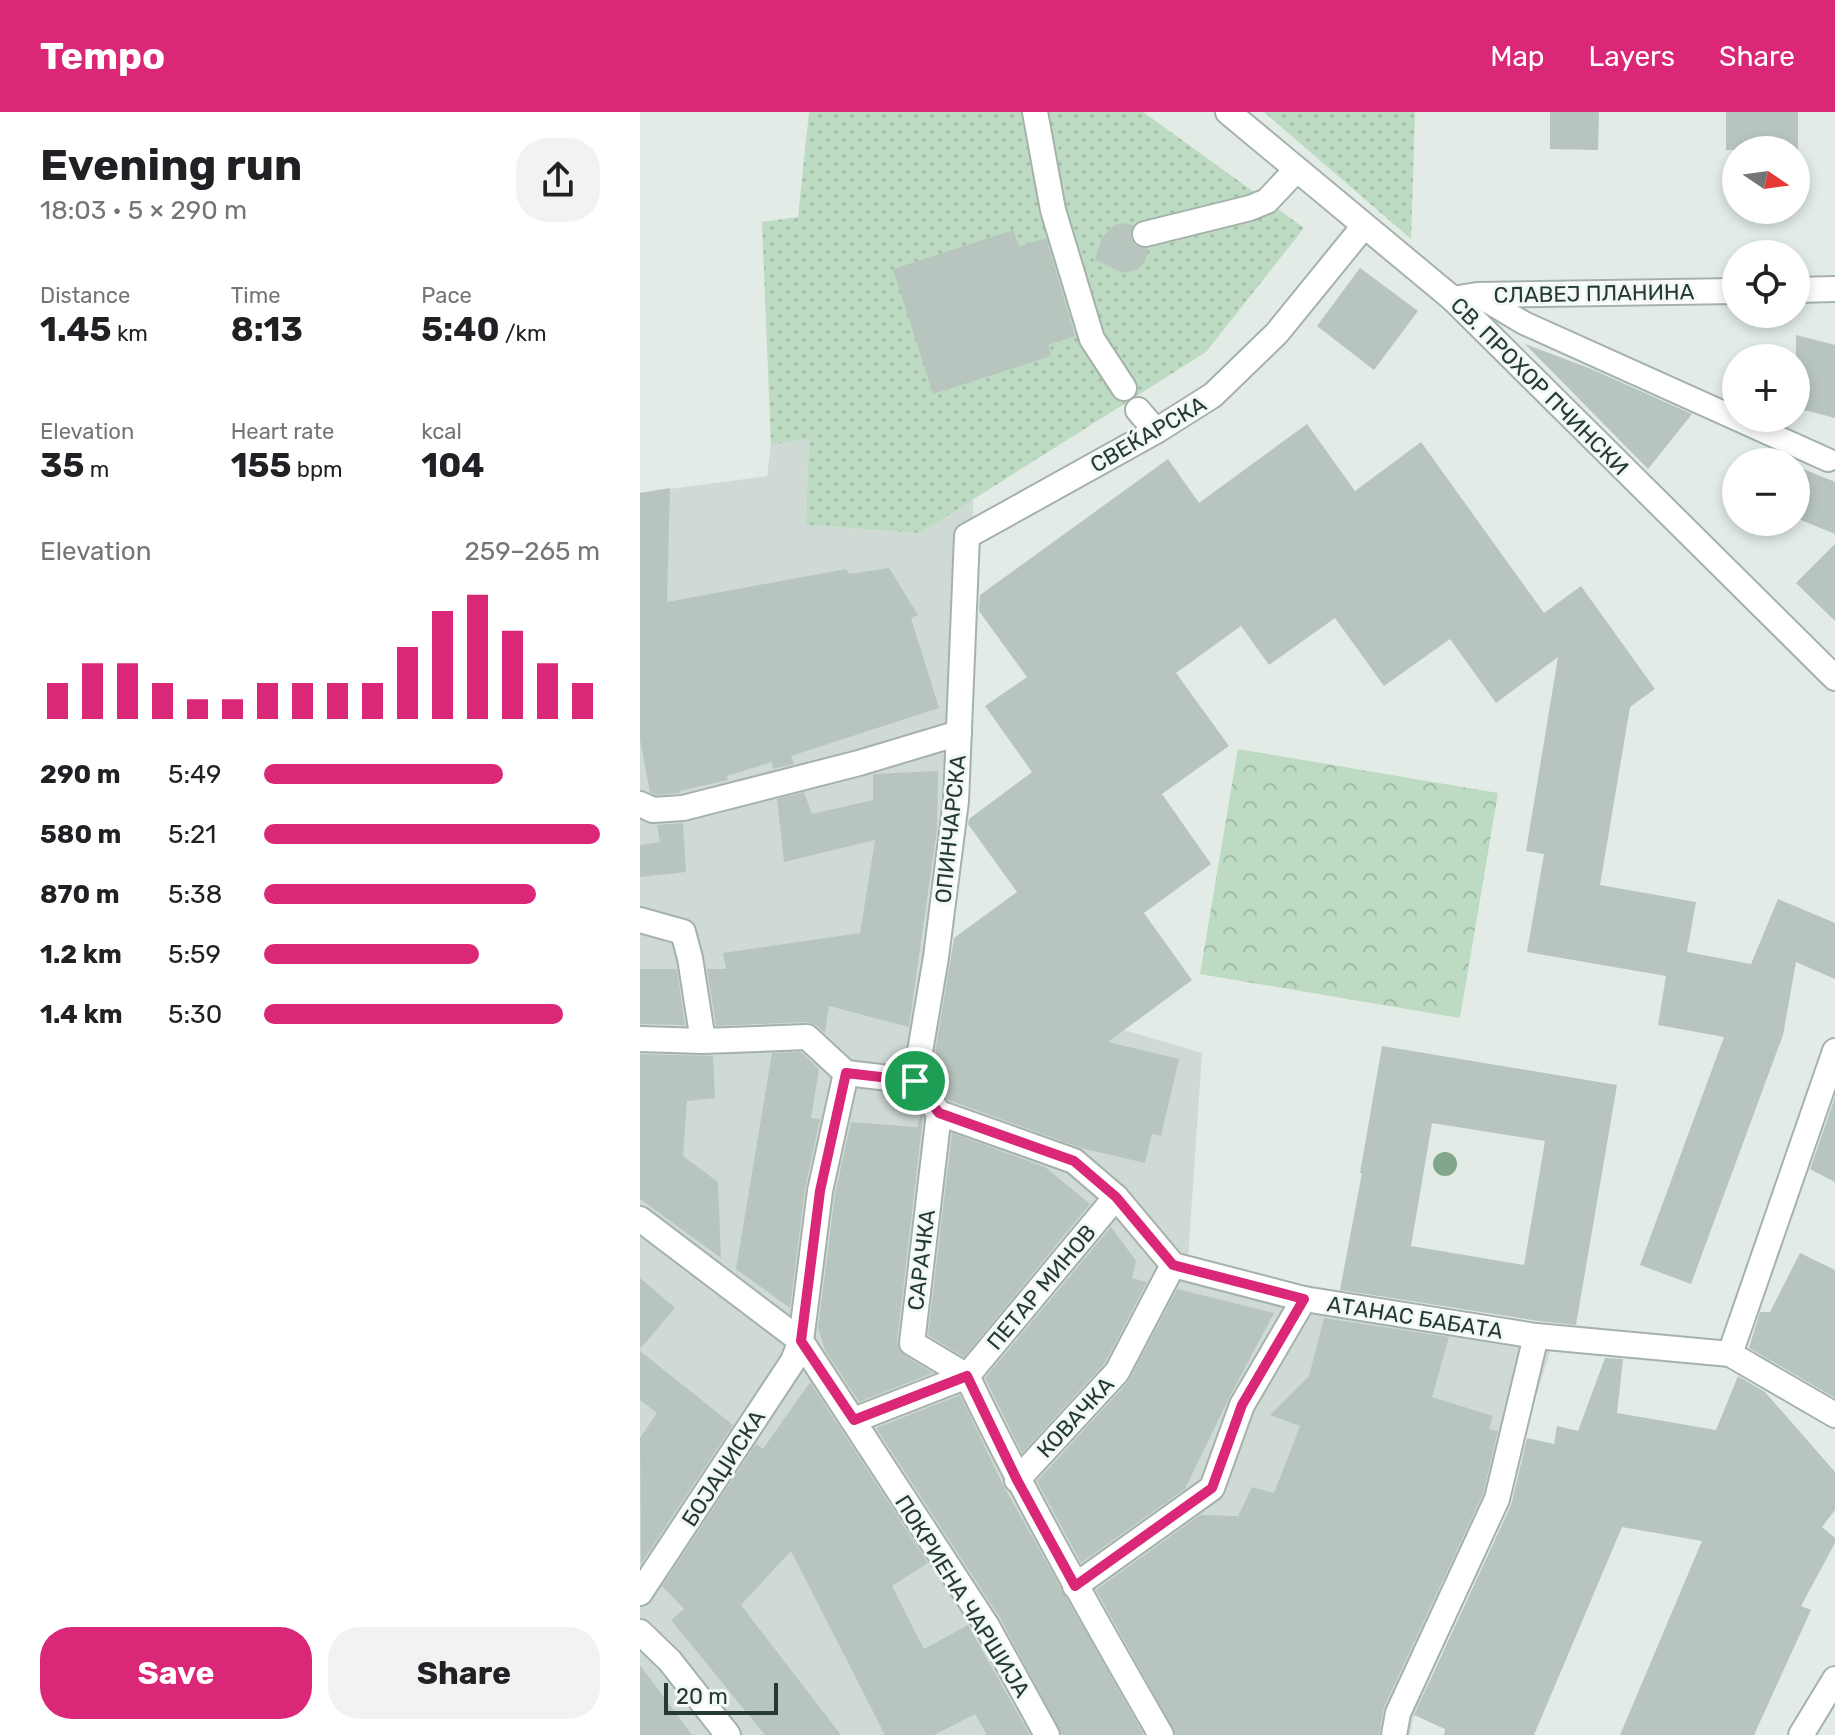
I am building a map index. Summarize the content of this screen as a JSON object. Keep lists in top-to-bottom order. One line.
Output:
{"streets":{"street":["СЛАВЕЈ ПЛАНИНА","СВ. ПРОХОР ПЧИНСКИ","СВЕЌАРСКА","ОПИНЧАРСКА","САРАЧКА","ПЕТАР МИНОВ","АТАНАС БАБАТА","КОВАЧКА","БОЈАЏИСКА","ПОКРИЕНА ЧАРШИЈА"]},"crossings":[["СЛАВЕЈ ПЛАНИНА","СВ. ПРОХОР ПЧИНСКИ"],["СВ. ПРОХОР ПЧИНСКИ","СВЕЌАРСКА"],["СВЕЌАРСКА","ОПИНЧАРСКА"],["САРАЧКА","ПЕТАР МИНОВ"],["АТАНАС БАБАТА","КОВАЧКА"],["БОЈАЏИСКА","ПОКРИЕНА ЧАРШИЈА"]],"scale_bar":"20 m","north":"right","page":{"header":"Tempo","nav":["Map","Layers","Share"],"heading":["Evening run","18:03 · 5 × 290 m"],"map_buttons":["+","−"],"stats":[["Distance","1.45 km"],["Time","8:13"],["Pace","5:40 /km"],["Elevation","35 m"],["Heart rate","155 bpm"],["kcal","104"]],"chart":["Elevation","259–265 m"],"list":[{"name":"290 m","note":"5:49"},{"name":"580 m","note":"5:21"},{"name":"870 m","note":"5:38"},{"name":"1.2 km","note":"5:59"},{"name":"1.4 km","note":"5:30"}],"buttons":["Save","Share"],"scale":"20 m"}}
